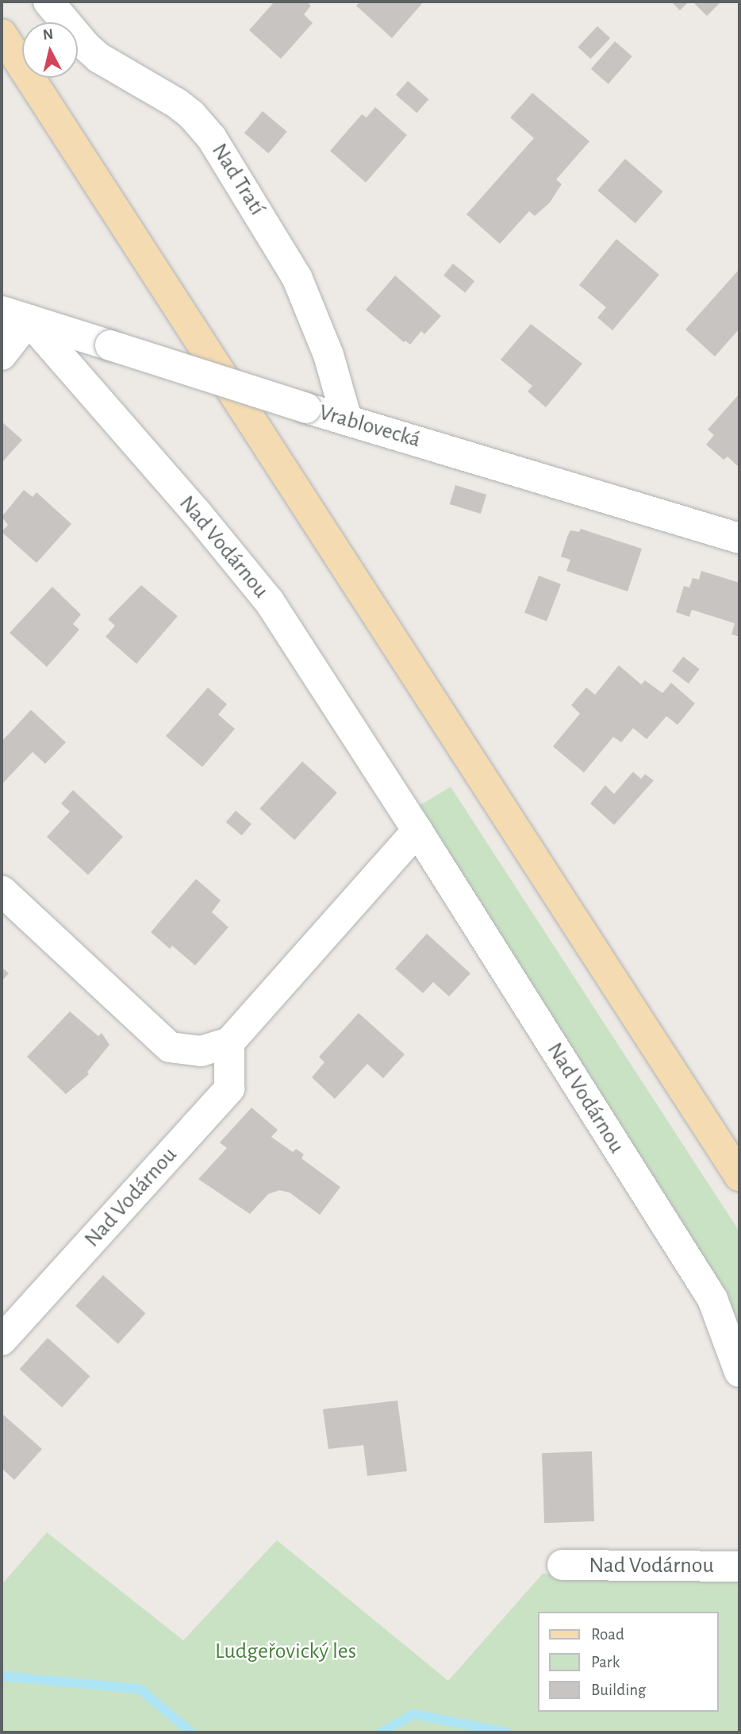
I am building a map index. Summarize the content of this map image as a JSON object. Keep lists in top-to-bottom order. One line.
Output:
{"streets":{"street":["Nad Tratí","Vrablovecká","Nad Vodárnou"]},"crossings":[["Nad Tratí","Vrablovecká"],["Vrablovecká","Nad Vodárnou"]],"parks":["Ludgeřovický les"],"legend":["Road","Park","Building"],"north":"top"}
